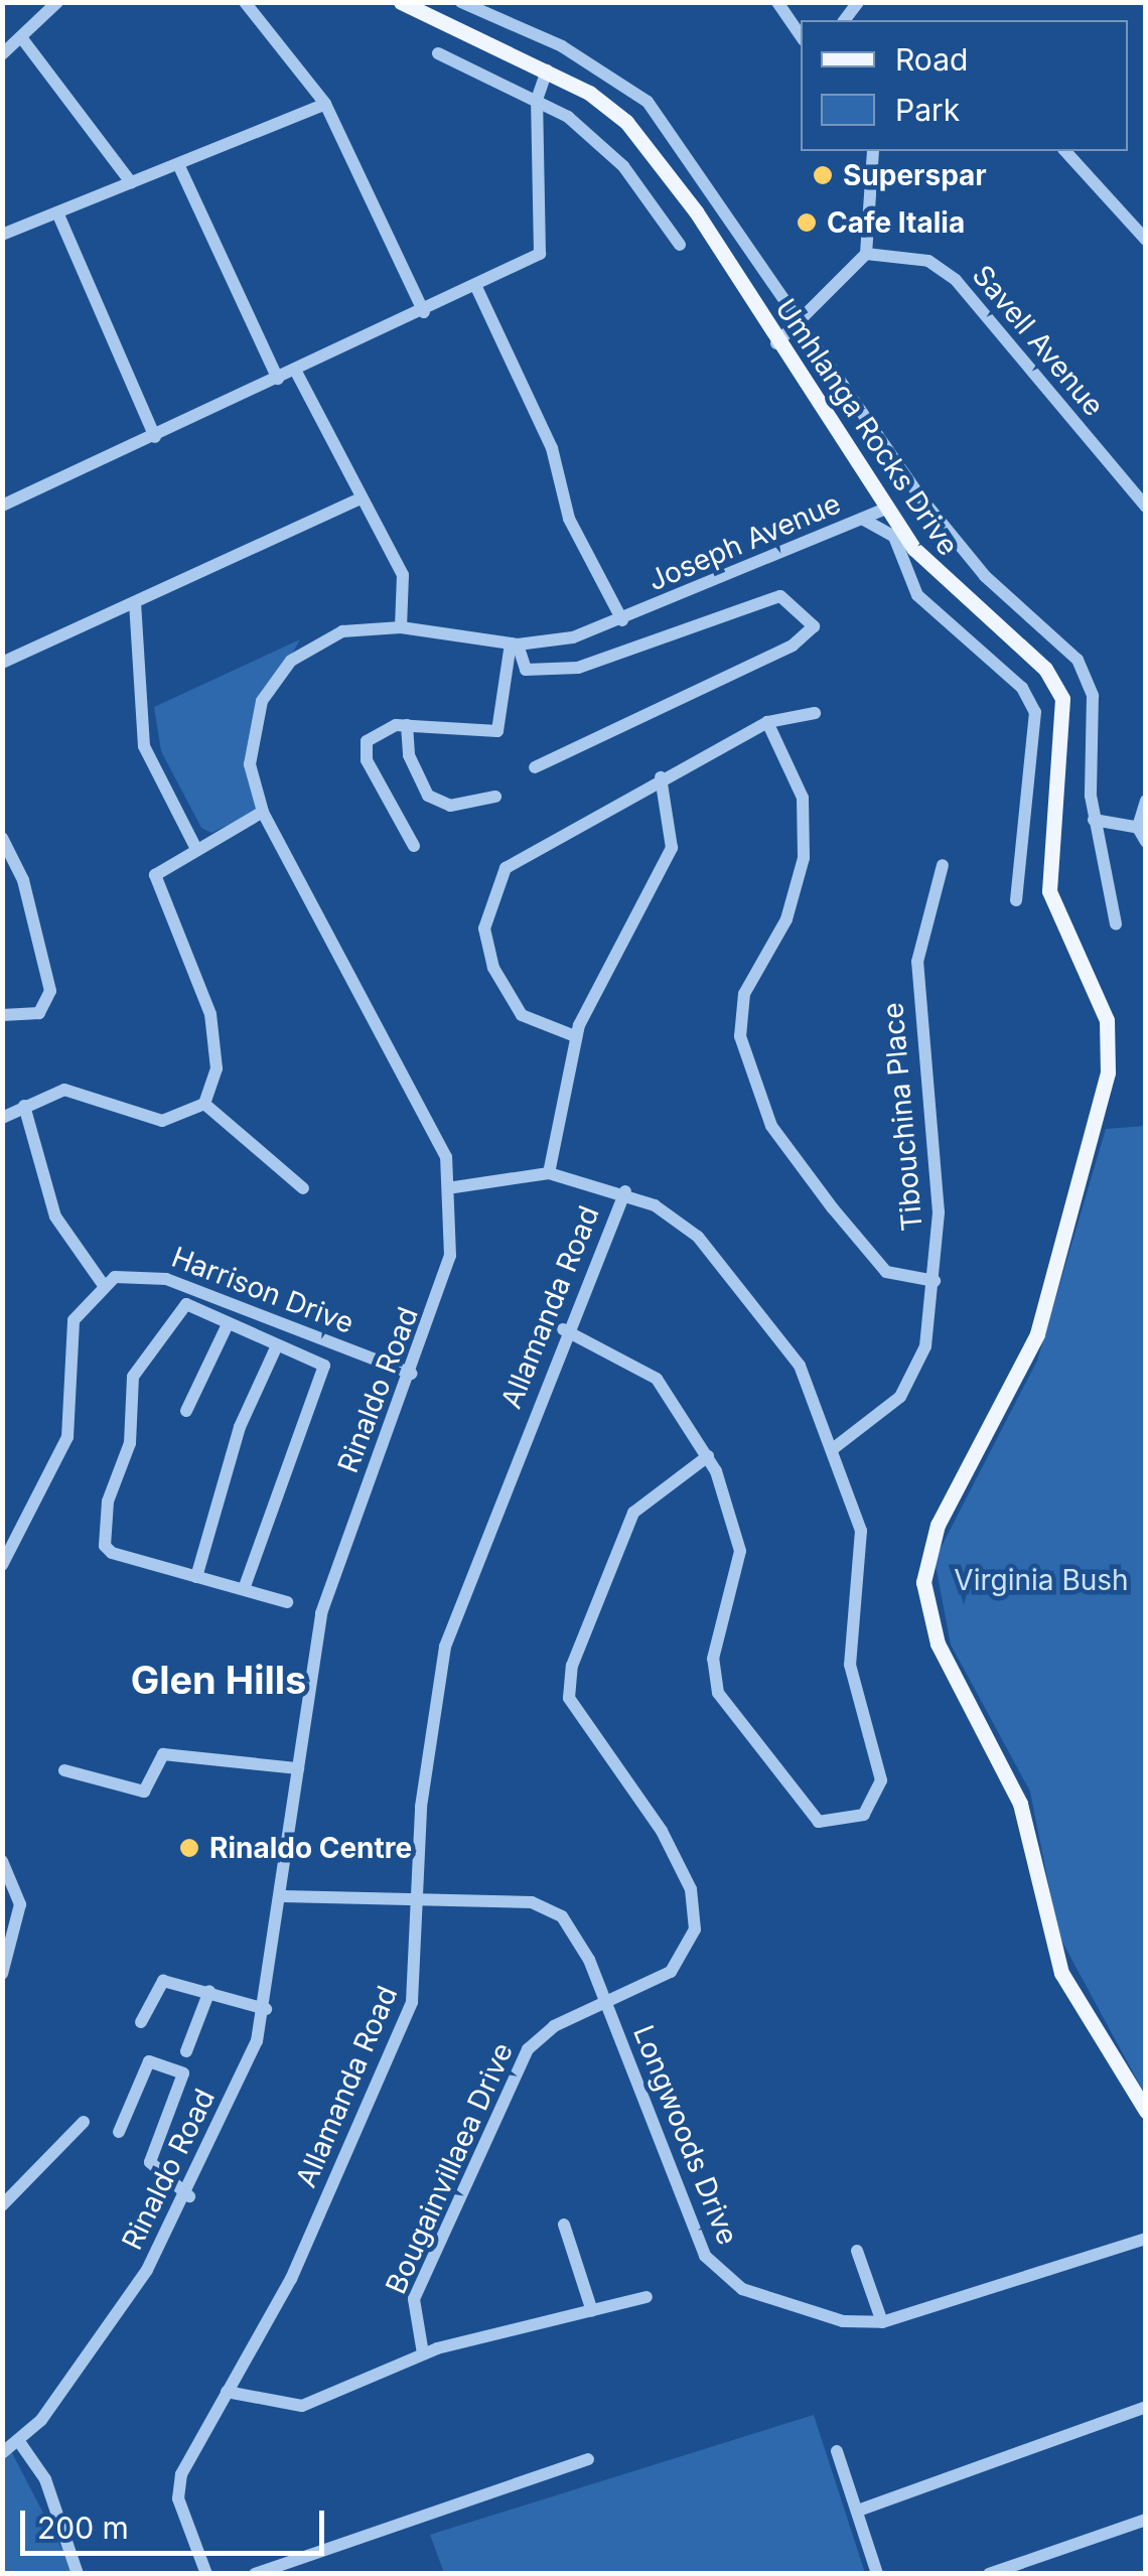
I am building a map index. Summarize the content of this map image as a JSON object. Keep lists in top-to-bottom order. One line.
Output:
{"streets":{"main road":["Umhlanga Rocks Drive"],"street":["Savell Avenue","Joseph Avenue","Tibouchina Place","Harrison Drive","Allamanda Road","Rinaldo Road","Longwoods Drive","Bougainvillaea Drive"]},"crossings":[["Umhlanga Rocks Drive","Joseph Avenue"],["Joseph Avenue","Rinaldo Road"],["Harrison Drive","Rinaldo Road"],["Allamanda Road","Longwoods Drive"],["Rinaldo Road","Longwoods Drive"],["Longwoods Drive","Bougainvillaea Drive"]],"districts":["Glen Hills"],"parks":["Virginia Bush"],"places":["Superspar","Cafe Italia","Rinaldo Centre"],"legend":["Road","Park"],"scale_bar":"200 m"}
